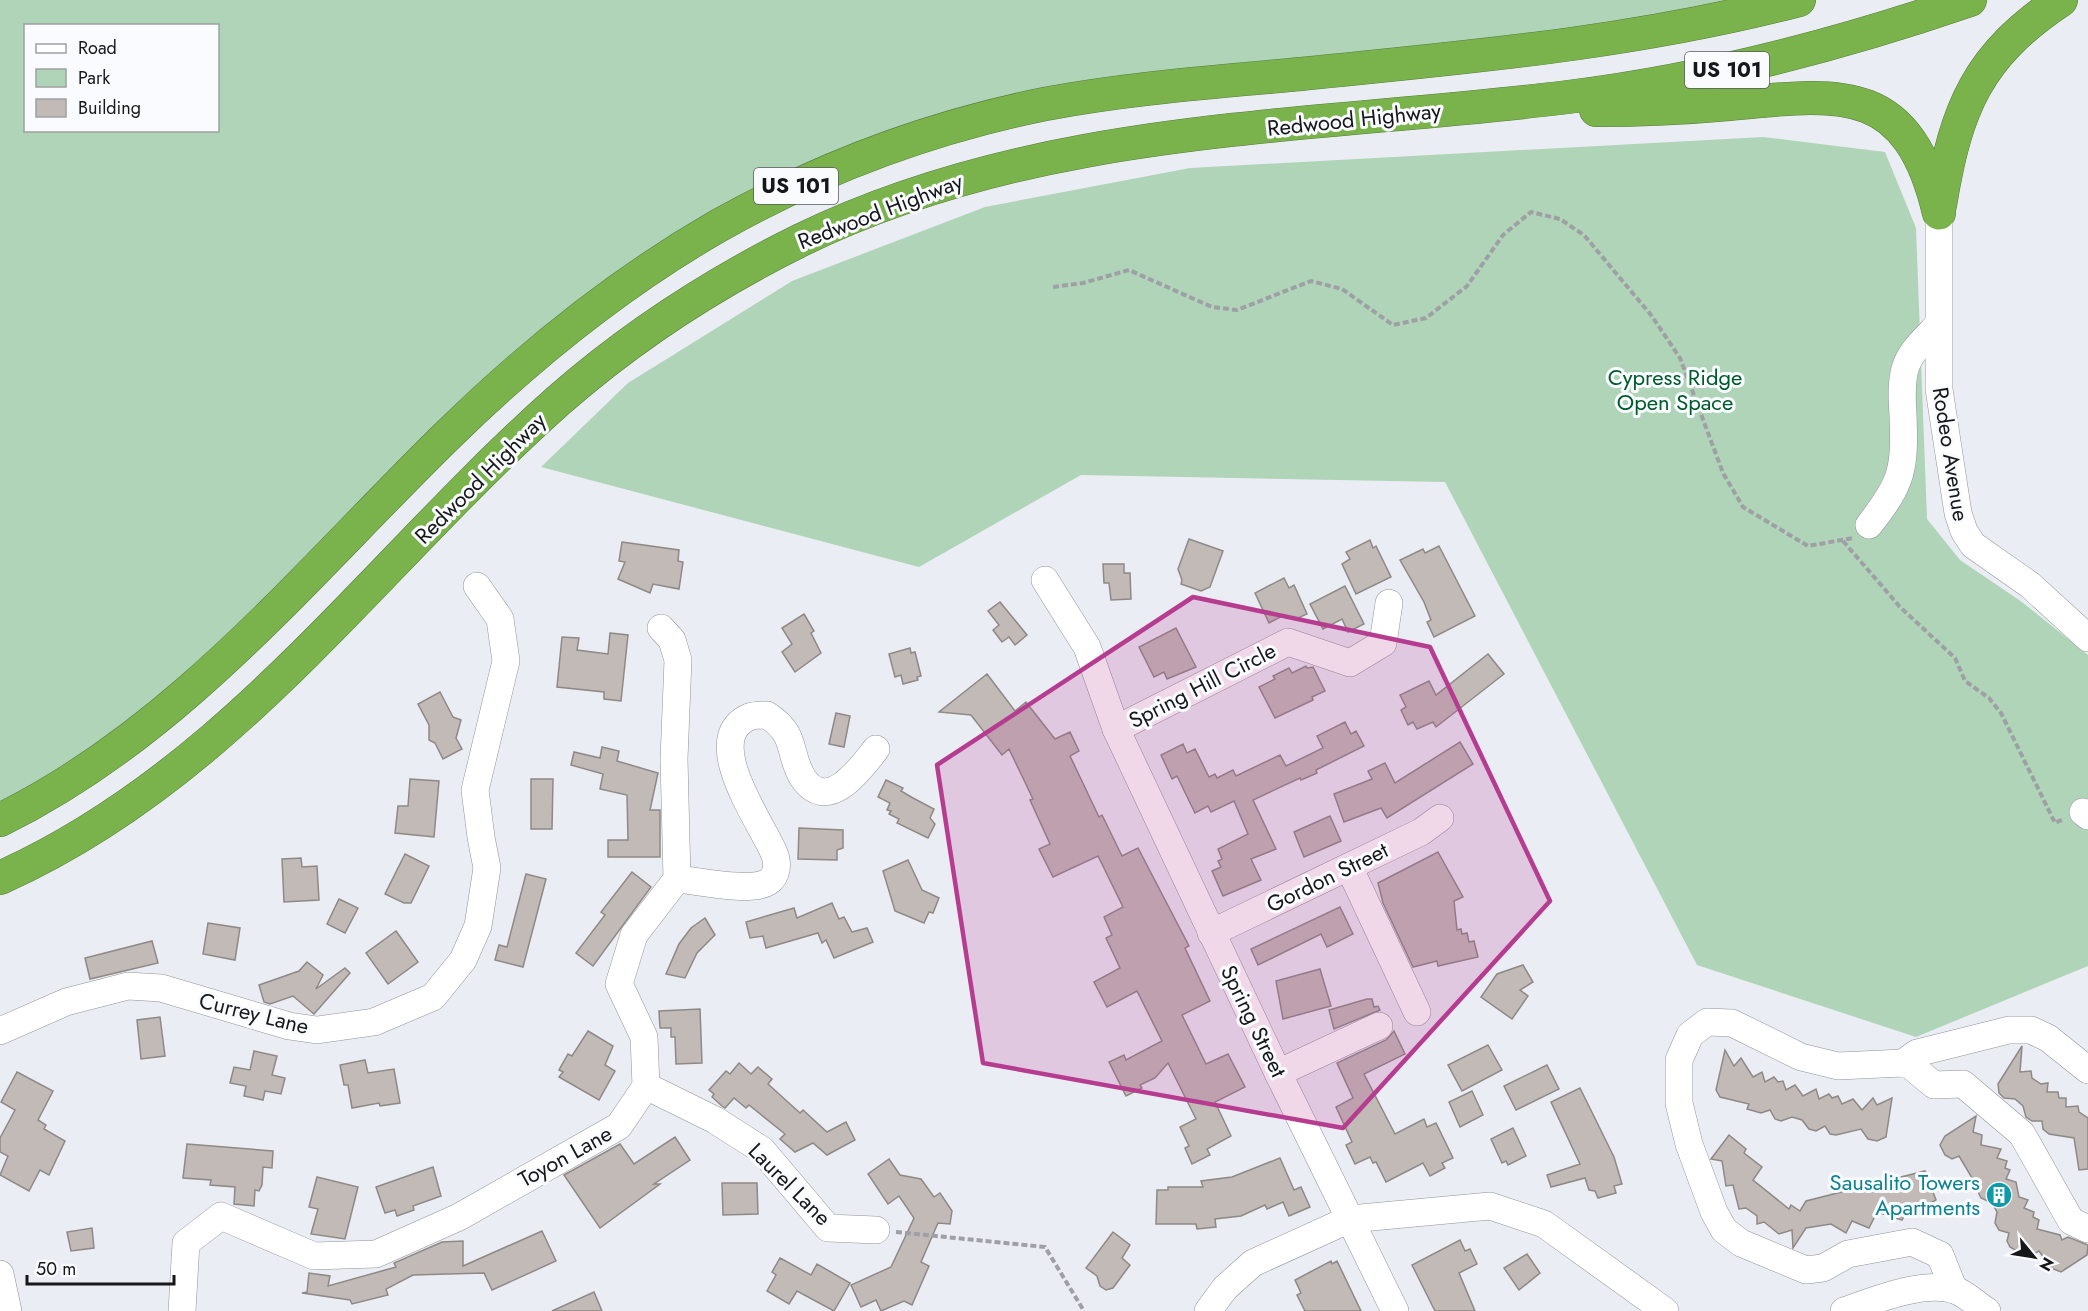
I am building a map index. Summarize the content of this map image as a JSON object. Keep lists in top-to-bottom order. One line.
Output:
{"streets":{"highway":["US 101","Redwood Highway"],"street":["Rodeo Avenue","Spring Hill Circle","Gordon Street","Currey Lane","Spring Street","Toyon Lane","Laurel Lane"]},"crossings":[["Spring Hill Circle","Spring Street"],["Gordon Street","Spring Street"],["Toyon Lane","Laurel Lane"]],"parks":["Cypress Ridge Open Space"],"places":{"building":["Sausalito Towers Apartments"]},"legend":["Road","Park","Building"],"scale_bar":"50 m","north":"bottom right"}
